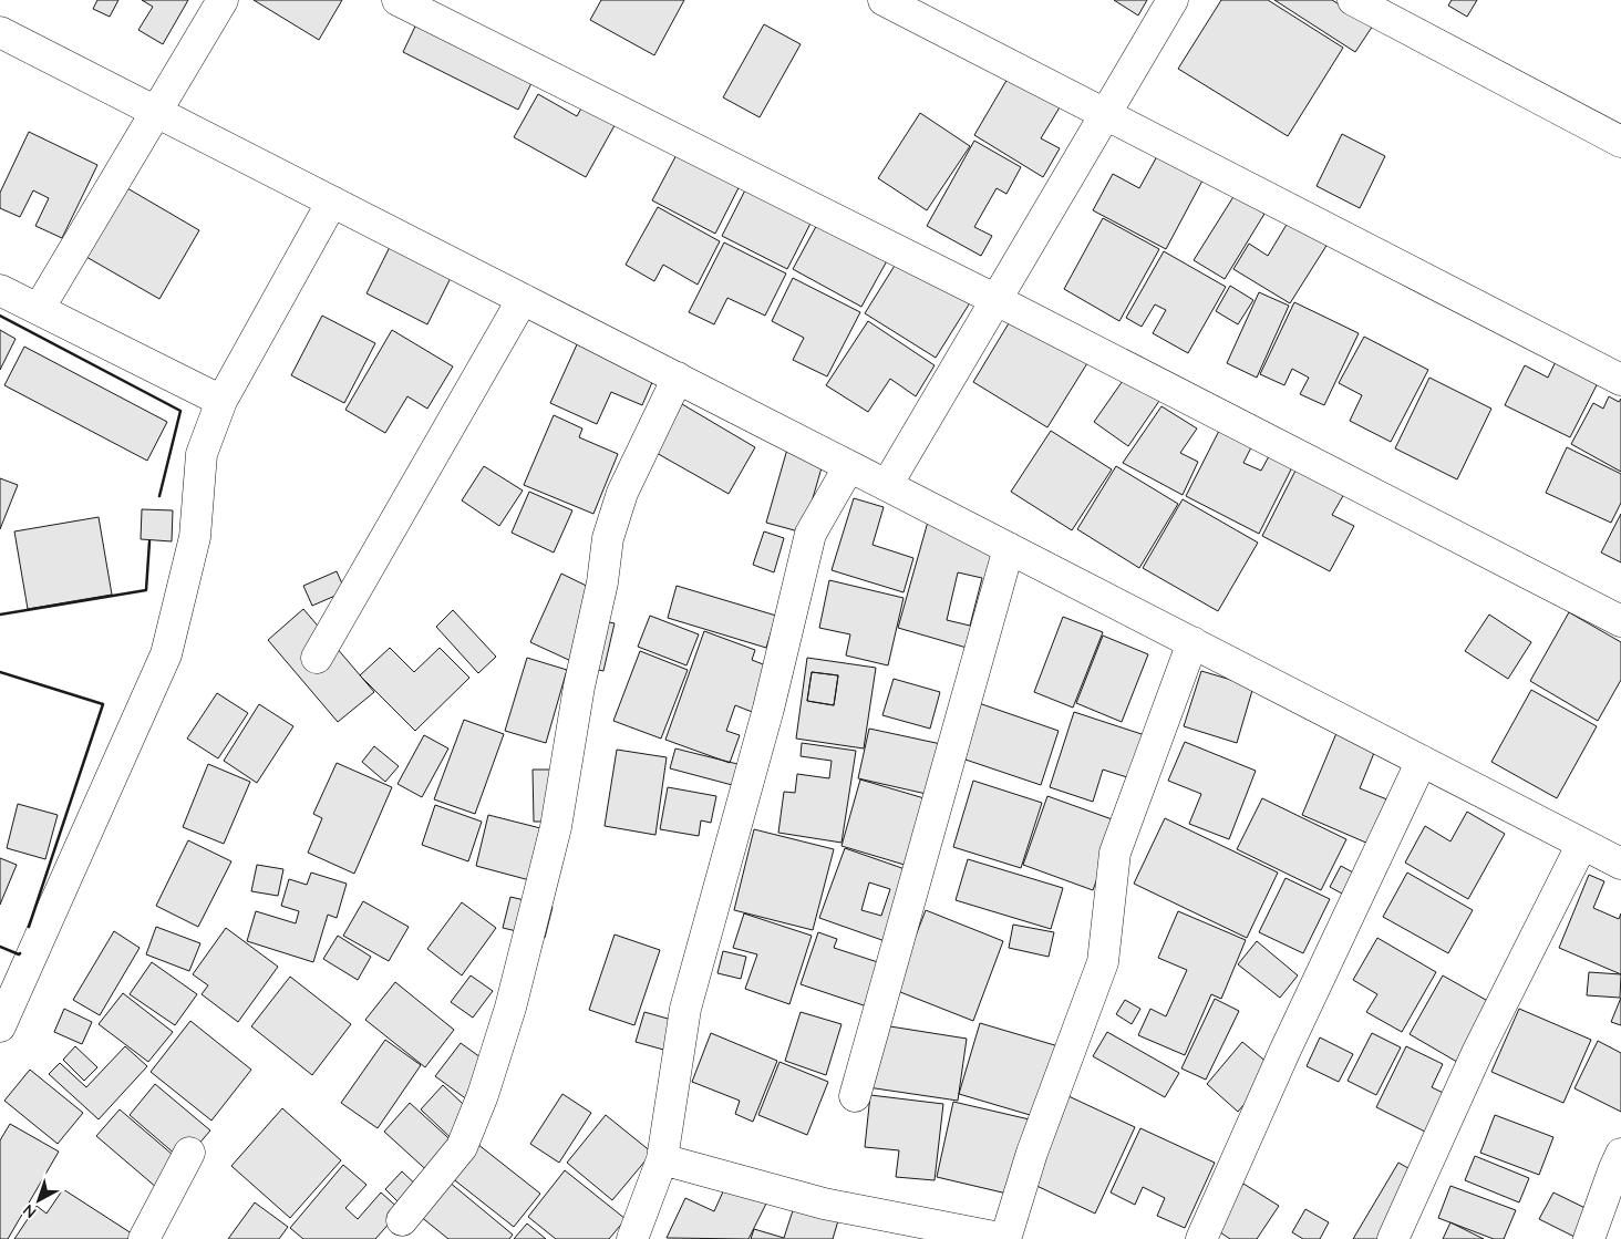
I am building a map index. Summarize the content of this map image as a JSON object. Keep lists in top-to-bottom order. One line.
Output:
{"north":"bottom left"}
